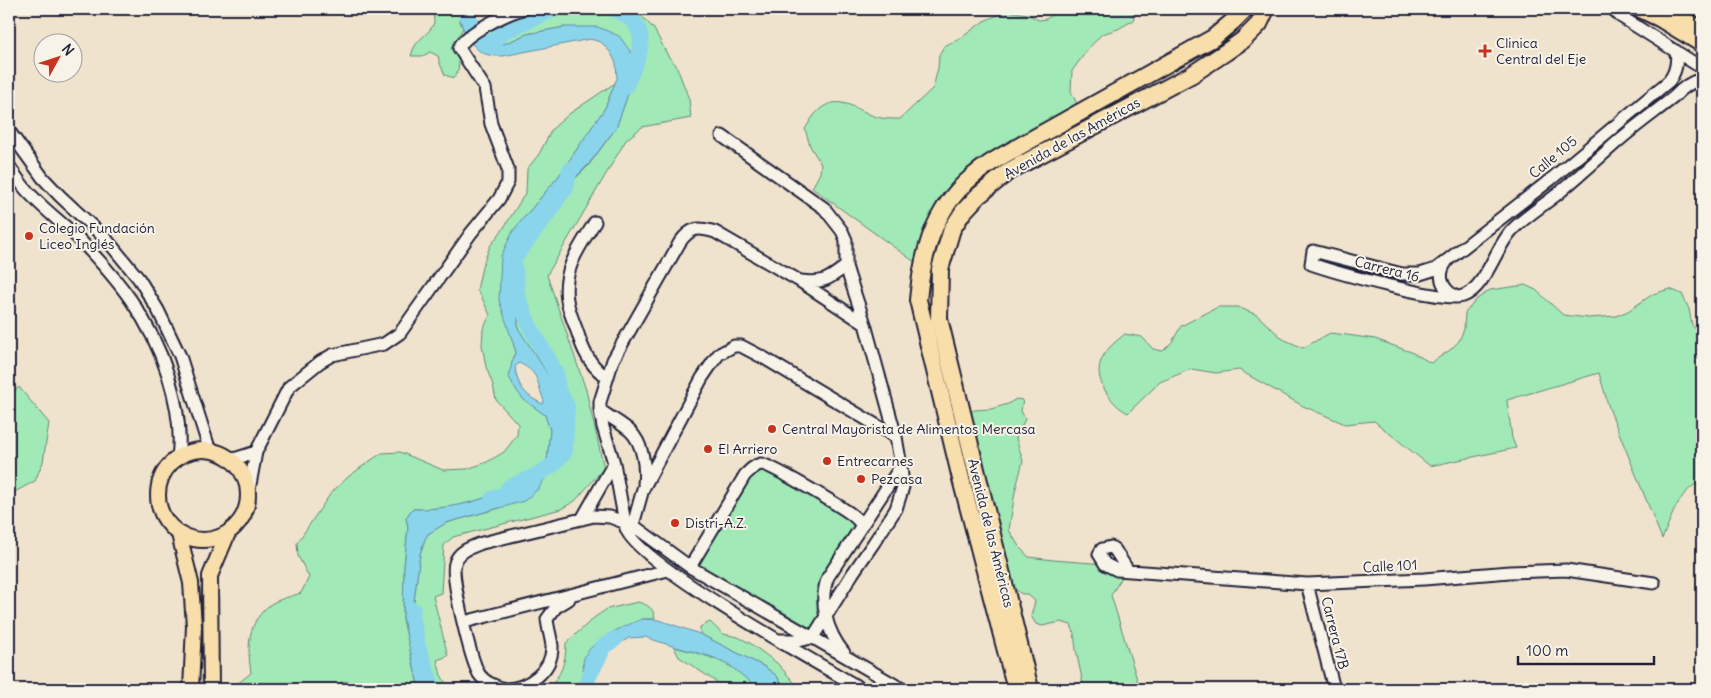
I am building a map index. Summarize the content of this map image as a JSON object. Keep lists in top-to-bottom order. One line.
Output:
{"streets":{"highway":["Avenida de las Américas"],"street":["Calle 105","Carrera 16","Calle 101","Carrera 17B"]},"crossings":[["Calle 105","Carrera 16"],["Calle 101","Carrera 17B"]],"places":{"health":["Clinica Central del Eje"],"other":["Colegio Fundación Liceo Inglés","Central Mayorista de Alimentos Mercasa","El Arriero","Entrecarnes","Pezcasa","Distri-A.Z."]},"scale_bar":"100 m","north":"top right"}
